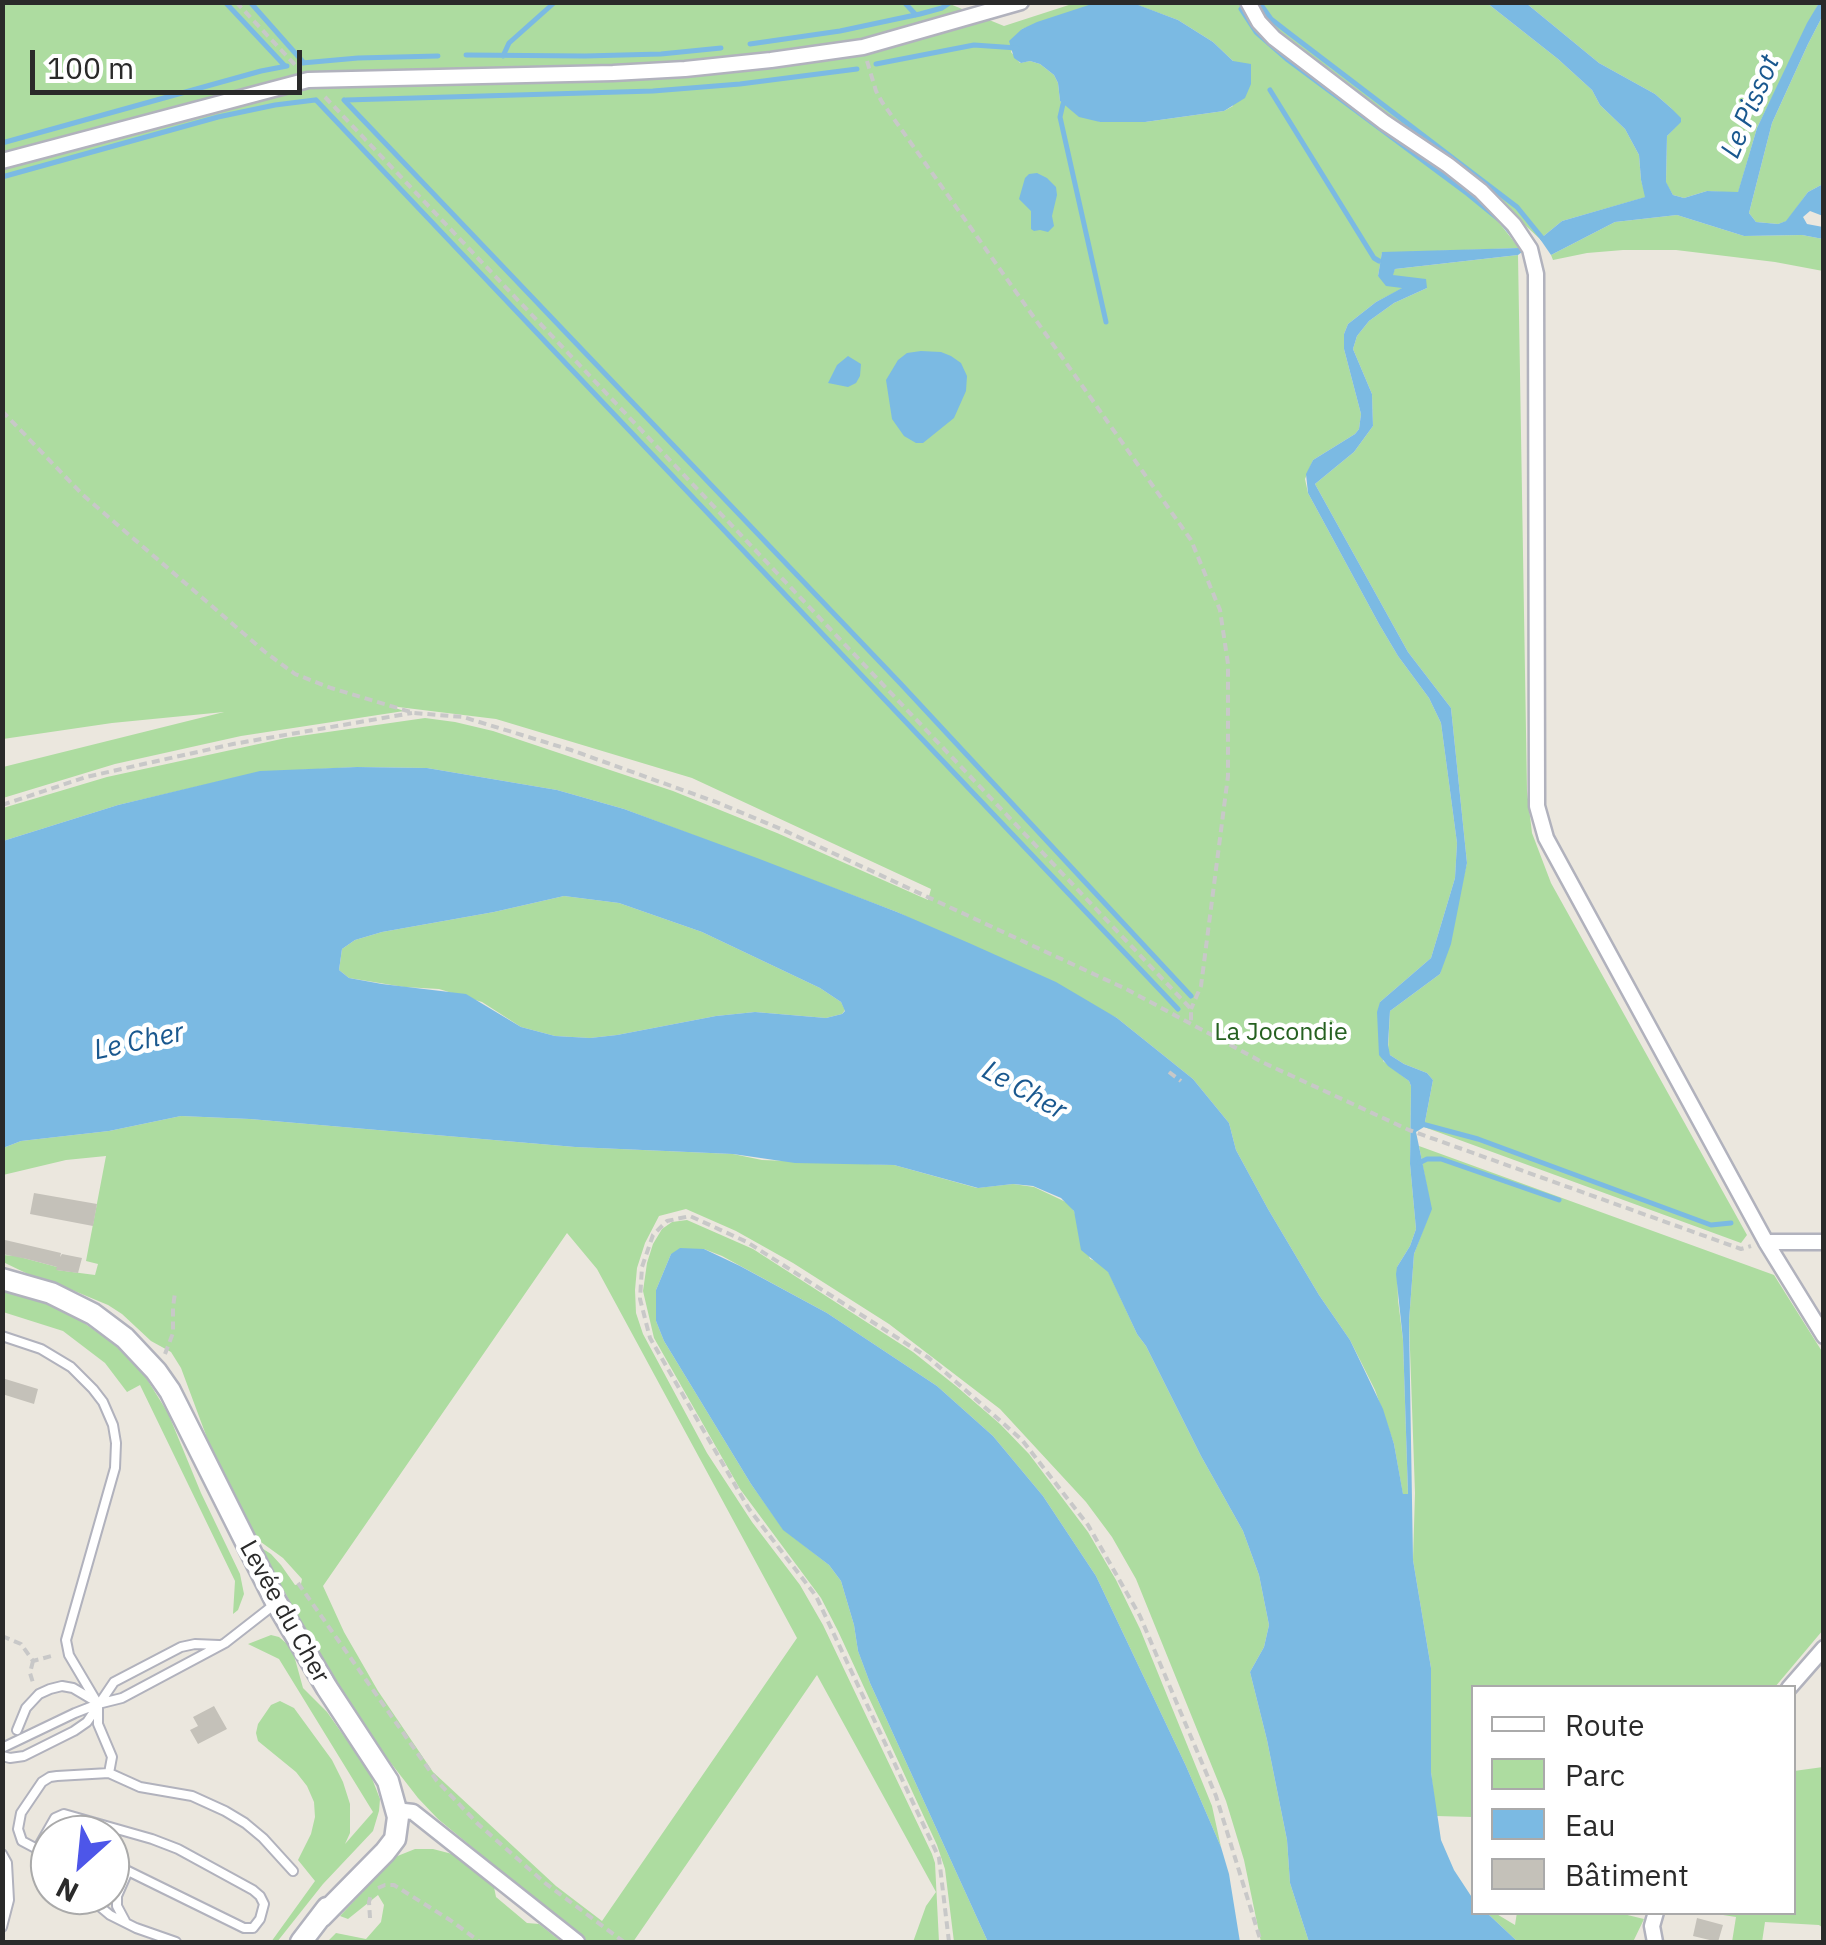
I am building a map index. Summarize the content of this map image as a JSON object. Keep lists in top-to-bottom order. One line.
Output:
{"streets":{"street":["Levée du Cher"]},"water":["Le Pissot","Le Cher"],"parks":["La Jocondie"],"legend":["Route","Parc","Eau","Bâtiment"],"scale_bar":"100 m","north":"bottom left"}
